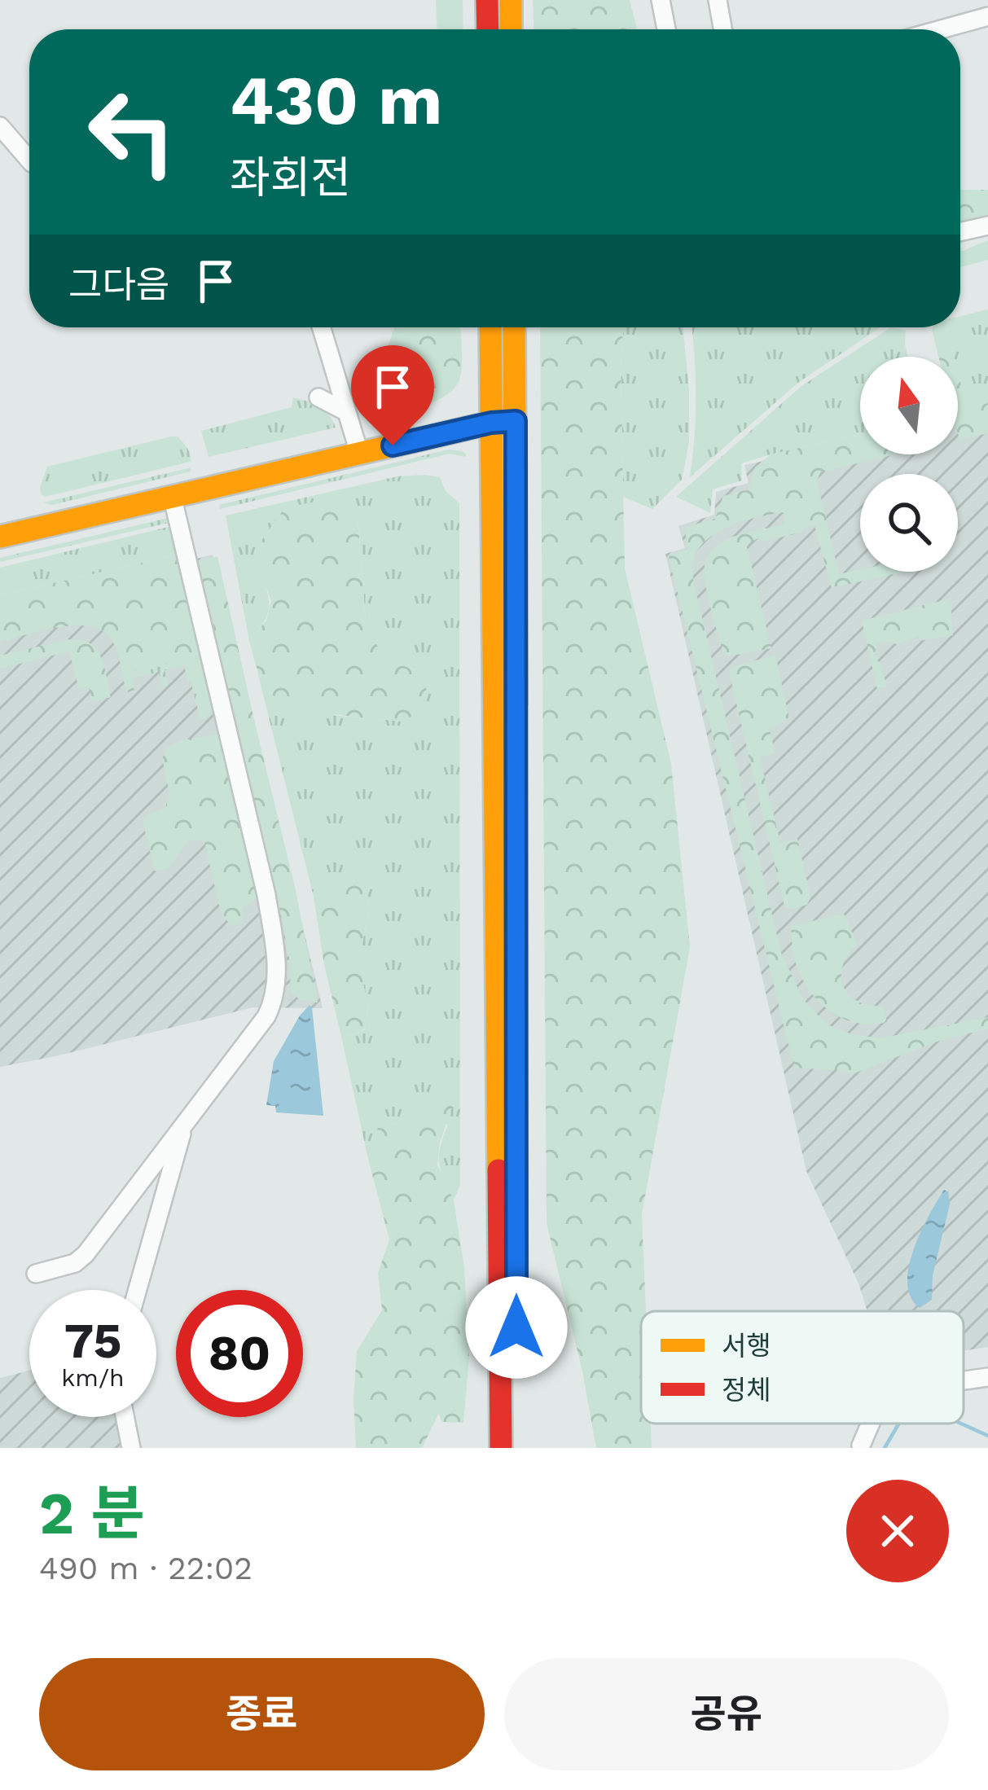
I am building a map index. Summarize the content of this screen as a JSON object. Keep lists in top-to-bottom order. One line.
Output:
{"legend":["서행","정체"],"north":"top","page":{"turn":["430 m","좌회전"],"then":"그다음","speed":"75 km/h","limit":"80","heading":["2 분","490 m · 22:02"],"buttons":["종료","공유"]}}
